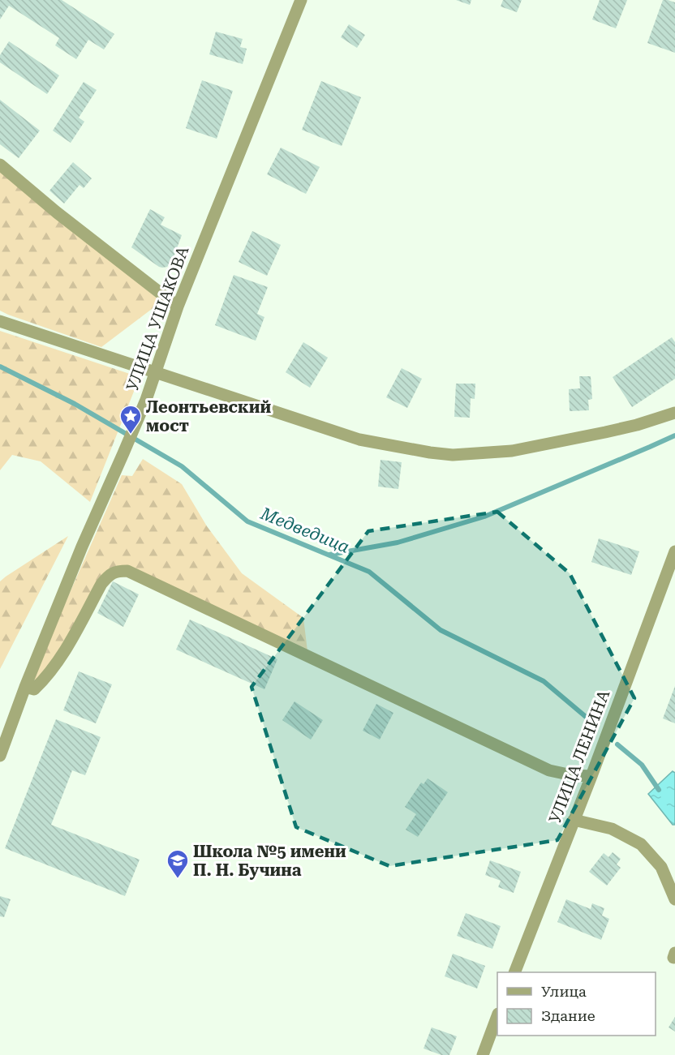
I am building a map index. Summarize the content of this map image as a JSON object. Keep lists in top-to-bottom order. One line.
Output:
{"streets":{"street":["УЛИЦА УШАКОВА","УЛИЦА ЛЕНИНА"]},"water":["Медведица"],"places":{"place":["Леонтьевский мост"],"school or university":["Школа №5 имени П. Н. Бучина"]},"legend":["Улица","Здание"]}
